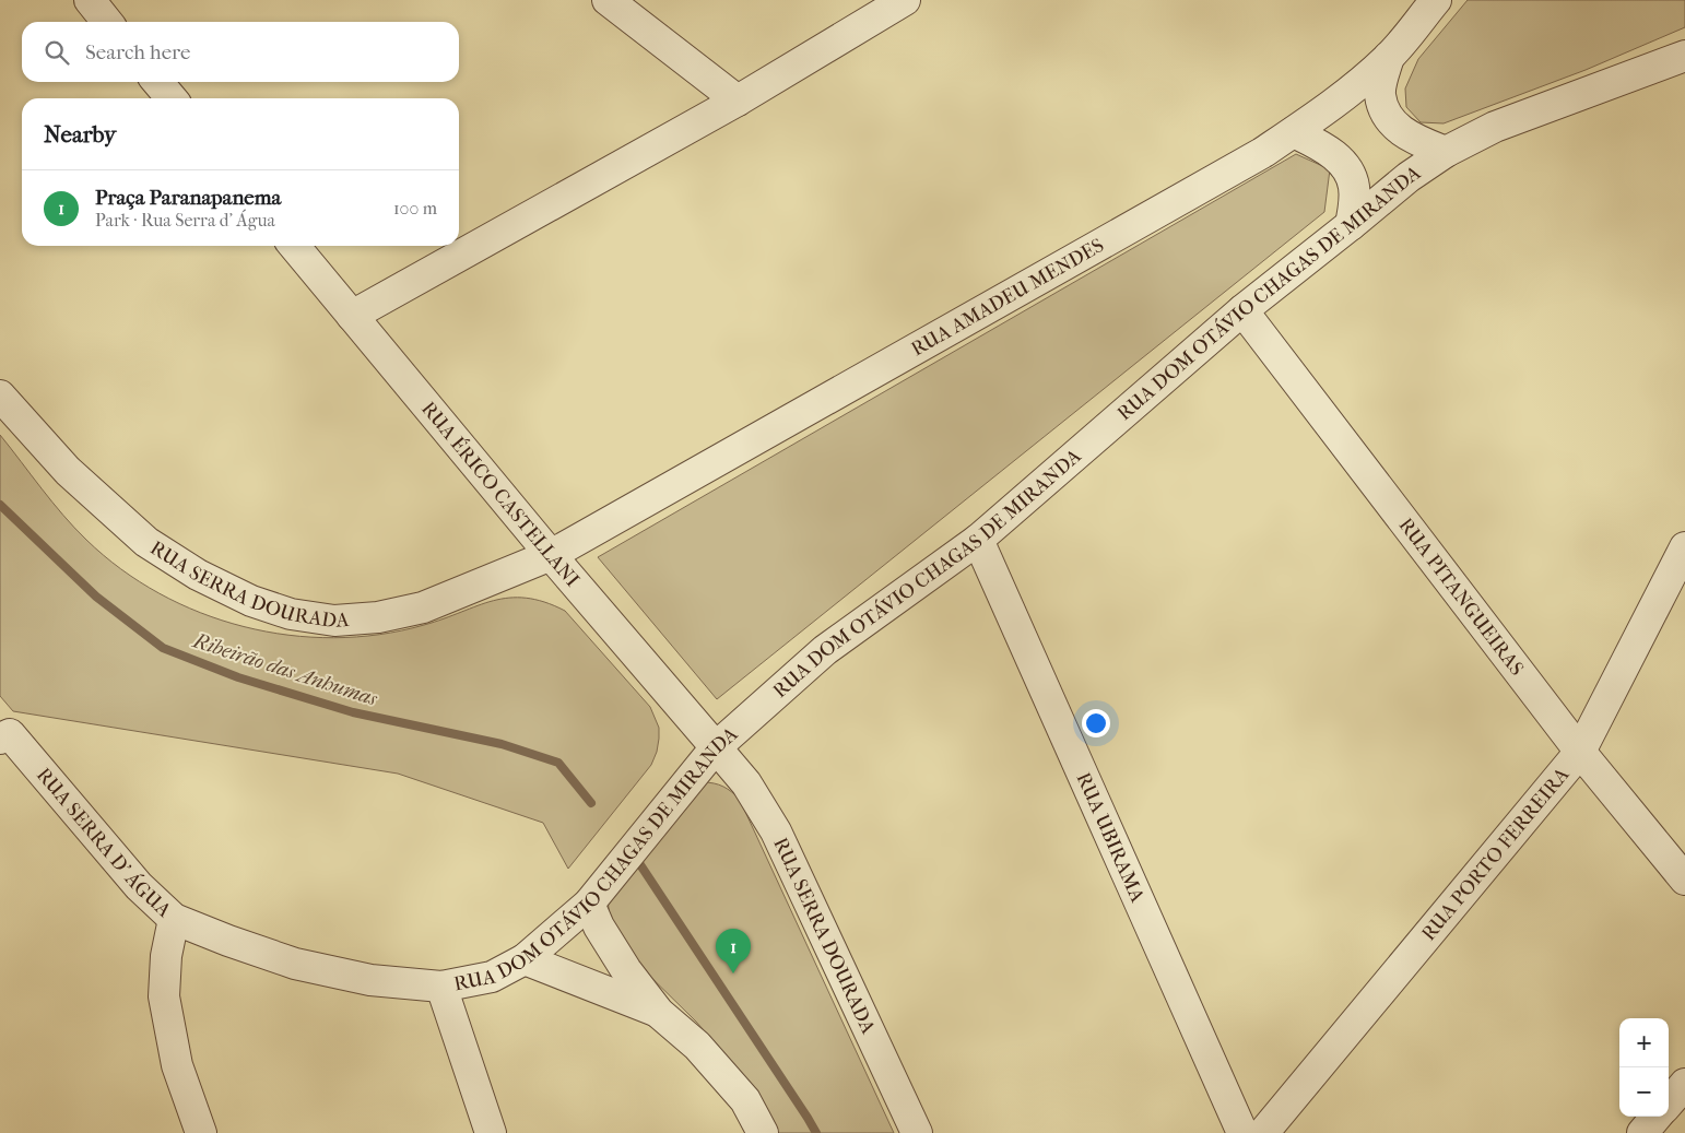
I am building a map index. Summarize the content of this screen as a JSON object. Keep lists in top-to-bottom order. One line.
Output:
{"streets":{"street":["RUA DOM OTÁVIO CHAGAS DE MIRANDA","RUA AMADEU MENDES","RUA ÉRICO CASTELLANI","RUA SERRA DOURADA","RUA PITANGUEIRAS","RUA UBIRAMA","RUA SERRA D' ÁGUA","RUA PORTO FERREIRA"]},"crossings":[["RUA DOM OTÁVIO CHAGAS DE MIRANDA","RUA ÉRICO CASTELLANI"],["RUA DOM OTÁVIO CHAGAS DE MIRANDA","RUA SERRA DOURADA"],["RUA DOM OTÁVIO CHAGAS DE MIRANDA","RUA PITANGUEIRAS"],["RUA DOM OTÁVIO CHAGAS DE MIRANDA","RUA UBIRAMA"],["RUA DOM OTÁVIO CHAGAS DE MIRANDA","RUA SERRA D' ÁGUA"],["RUA AMADEU MENDES","RUA ÉRICO CASTELLANI"],["RUA AMADEU MENDES","RUA SERRA DOURADA"],["RUA ÉRICO CASTELLANI","RUA SERRA DOURADA"],["RUA PITANGUEIRAS","RUA PORTO FERREIRA"]],"water":["Ribeirão das Anhumas"],"page":{"search":"Search here","heading":"Nearby","list":[{"mark":"1","name":"Praça Paranapanema","note":"Park · Rua Serra d' Água","value":"100 m"}],"pins":"1","map_buttons":["+","−"]}}
